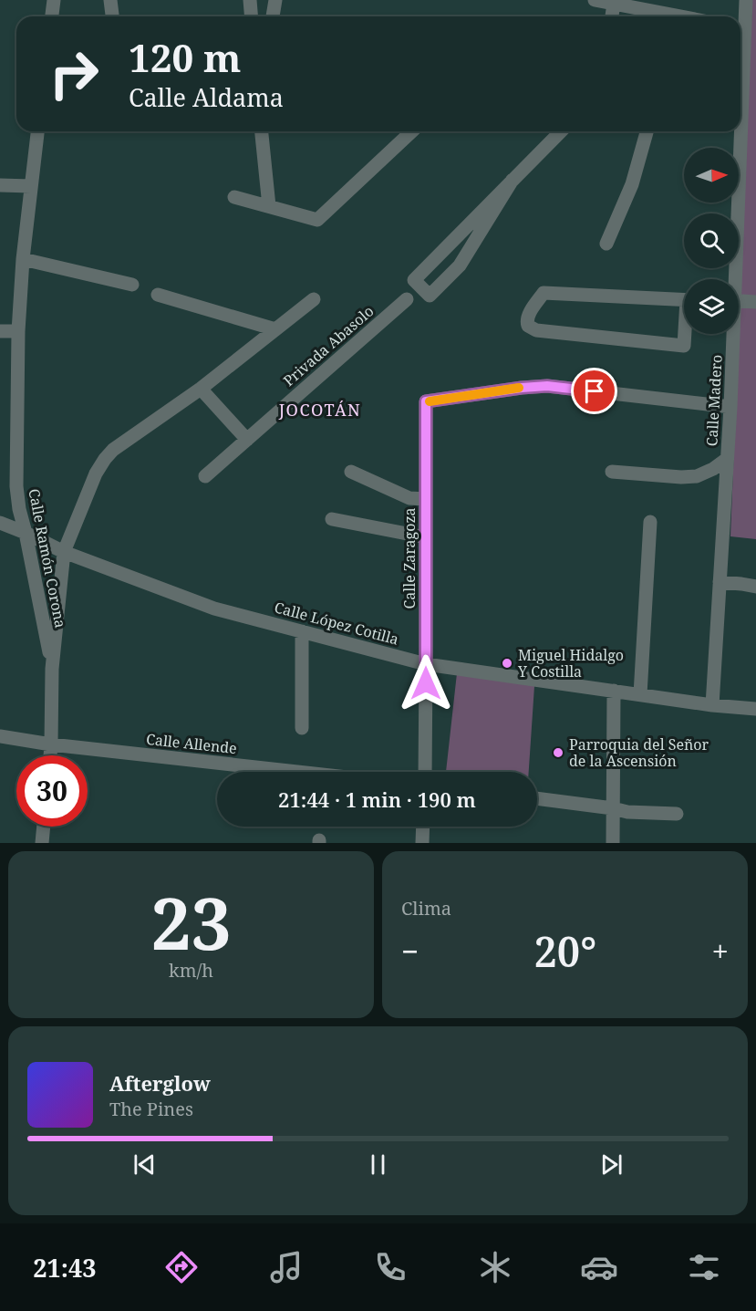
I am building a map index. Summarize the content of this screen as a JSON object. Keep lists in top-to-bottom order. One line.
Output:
{"streets":{"street":["Privada Abasolo","Calle Madero","Calle Ramón Corona","Calle Zaragoza","Calle López Cotilla","Calle Allende"]},"crossings":[["Calle Madero","Calle Zaragoza"],["Calle Madero","Calle López Cotilla"],["Calle Ramón Corona","Calle López Cotilla"],["Calle Zaragoza","Calle López Cotilla"]],"districts":["JOCOTÁN"],"places":["Miguel Hidalgo Y Costilla","Parroquia del Señor de la Ascensión"],"north":"right","page":{"turn":["120 m","Calle Aldama"],"limit":"30","trip":"21:44 · 1 min · 190 m","tile":[["23","km/h"],"Clima"],"heat":["−","20°","+"],"song":["Afterglow","The Pines"],"tabs":"21:43"}}
